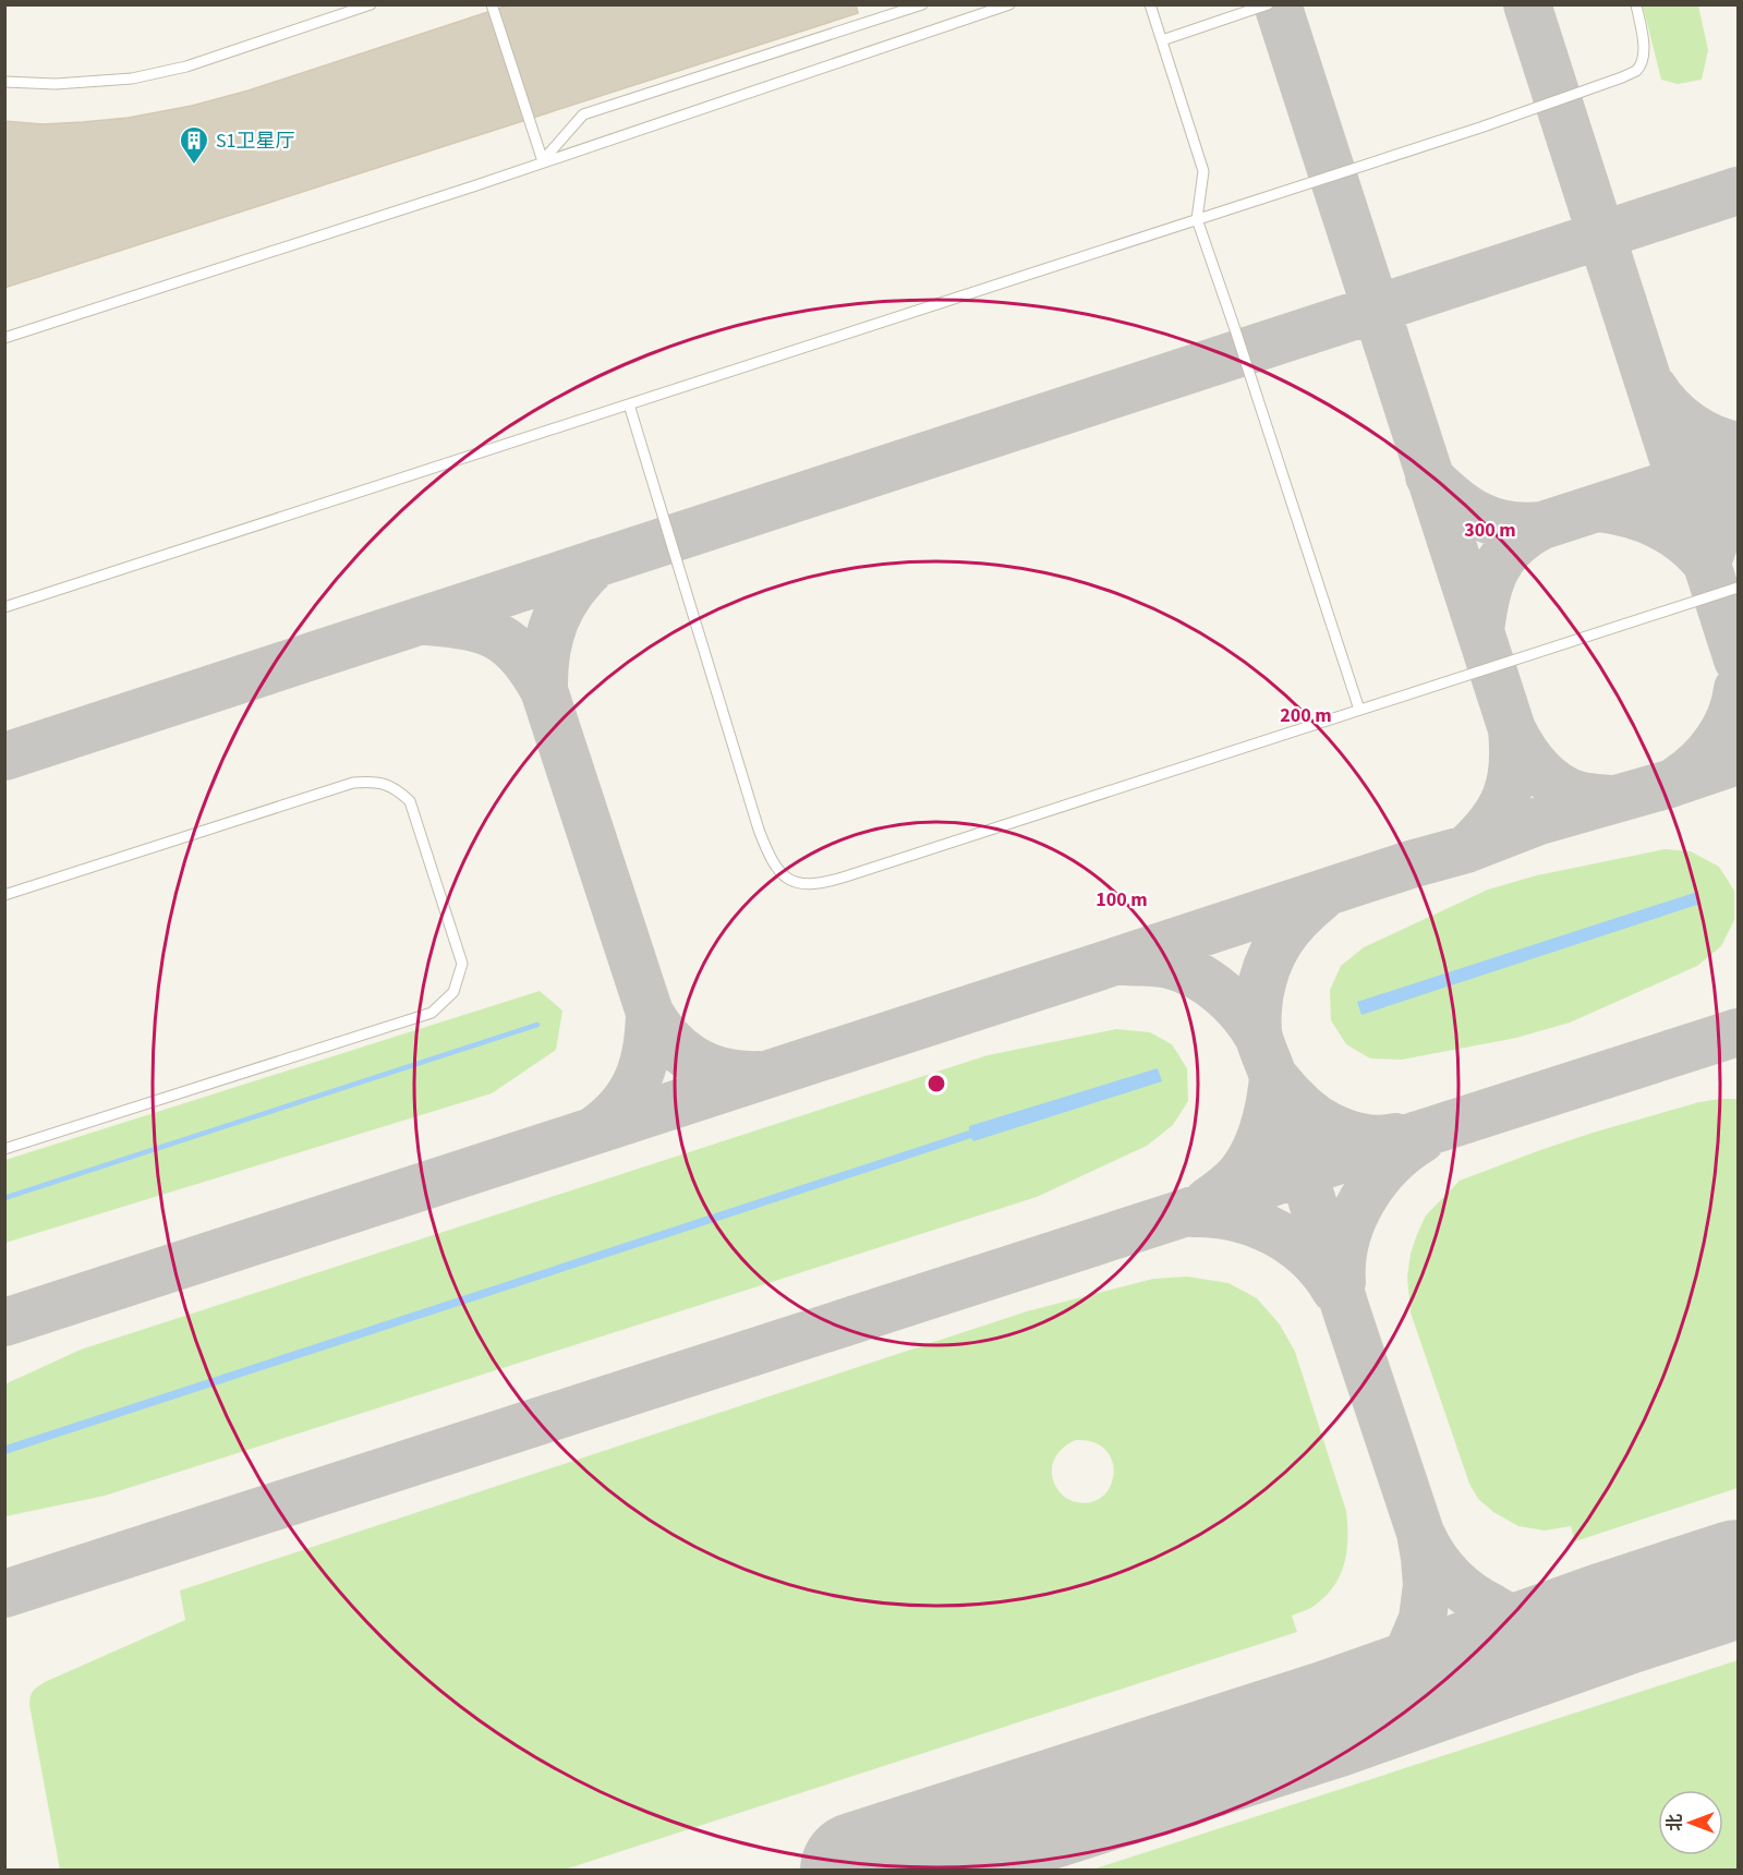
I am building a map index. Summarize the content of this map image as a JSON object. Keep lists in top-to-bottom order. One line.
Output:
{"places":{"building":["S1卫星厅"]},"north":"left","rings":["300 m","200 m","100 m"]}
